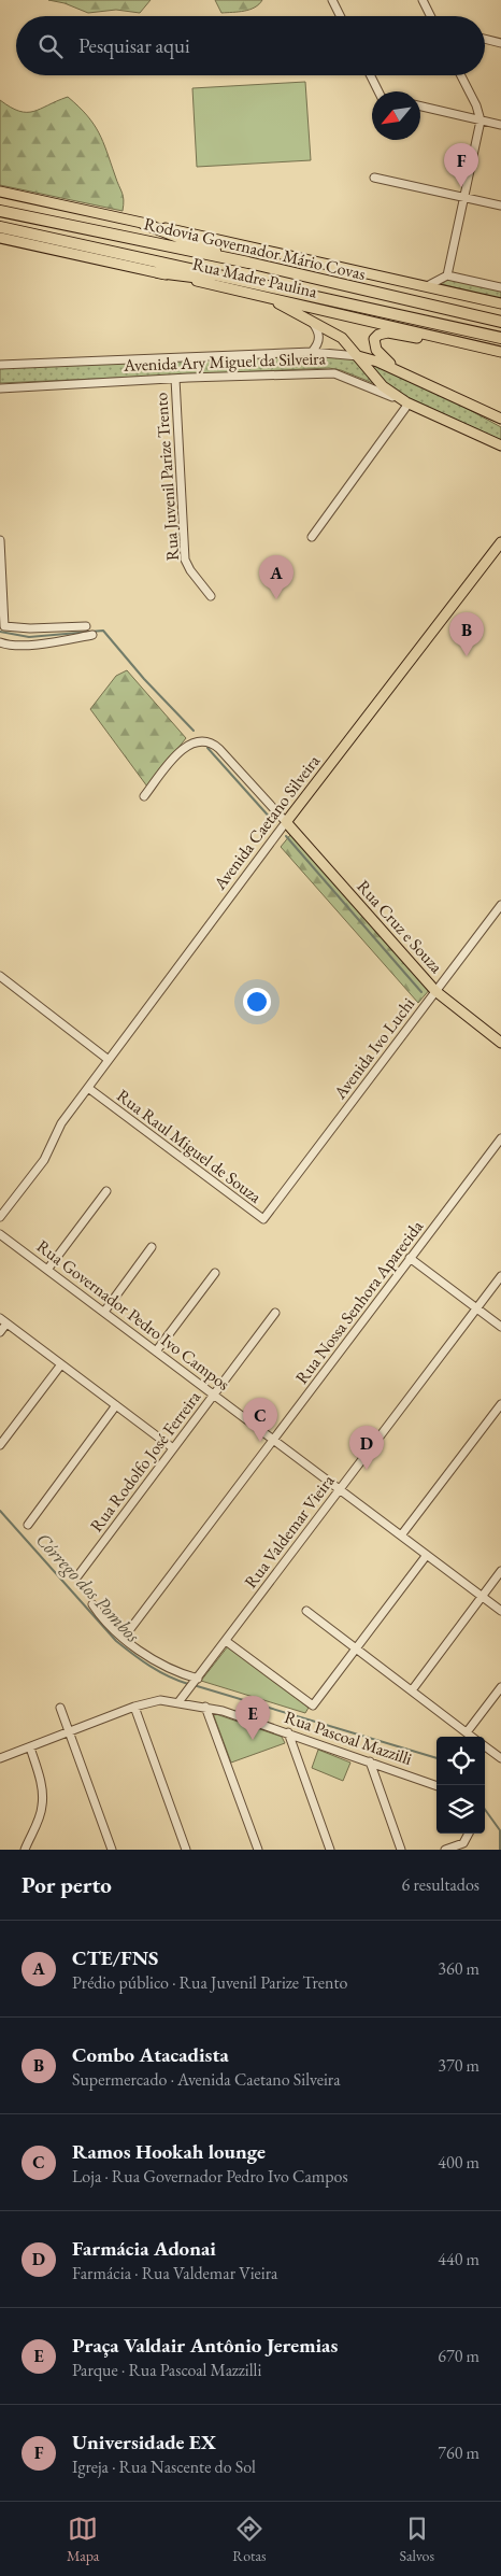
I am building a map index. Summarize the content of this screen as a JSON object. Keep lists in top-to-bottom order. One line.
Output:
{"streets":{"highway":["Rodovia Governador Mário Covas"],"main road":["Rua Madre Paulina","Avenida Ary Miguel da Silveira","Avenida Caetano Silveira","Rua Cruz e Souza"],"street":["Rua Juvenil Parize Trento","Avenida Ivo Luchi","Rua Raul Miguel de Souza","Rua Nossa Senhora Aparecida","Rua Governador Pedro Ivo Campos","Rua Rodolfo José Ferreira","Rua Valdemar Vieira","Rua Pascoal Mazzilli"]},"crossings":[["Avenida Ary Miguel da Silveira","Rua Juvenil Parize Trento"],["Avenida Caetano Silveira","Rua Cruz e Souza"],["Avenida Caetano Silveira","Rua Raul Miguel de Souza"],["Rua Cruz e Souza","Avenida Ivo Luchi"],["Avenida Ivo Luchi","Rua Raul Miguel de Souza"],["Rua Nossa Senhora Aparecida","Rua Governador Pedro Ivo Campos"],["Rua Governador Pedro Ivo Campos","Rua Rodolfo José Ferreira"],["Rua Governador Pedro Ivo Campos","Rua Valdemar Vieira"],["Rua Valdemar Vieira","Rua Pascoal Mazzilli"]],"water":["Córrego dos Pombos"],"north":"bottom left","page":{"search":"Pesquisar aqui","pins":["F","A","B","C","D","E"],"heading":["Por perto","6 resultados"],"list":[{"mark":"A","name":"CTE/FNS","note":"Prédio público · Rua Juvenil Parize Trento","value":"360 m"},{"mark":"B","name":"Combo Atacadista","note":"Supermercado · Avenida Caetano Silveira","value":"370 m"},{"mark":"C","name":"Ramos Hookah lounge","note":"Loja · Rua Governador Pedro Ivo Campos","value":"400 m"},{"mark":"D","name":"Farmácia Adonai","note":"Farmácia · Rua Valdemar Vieira","value":"440 m"},{"mark":"E","name":"Praça Valdair Antônio Jeremias","note":"Parque · Rua Pascoal Mazzilli","value":"670 m"},{"mark":"F","name":"Universidade EX","note":"Igreja · Rua Nascente do Sol","value":"760 m"}],"nav":["Mapa","Rotas","Salvos"]}}
